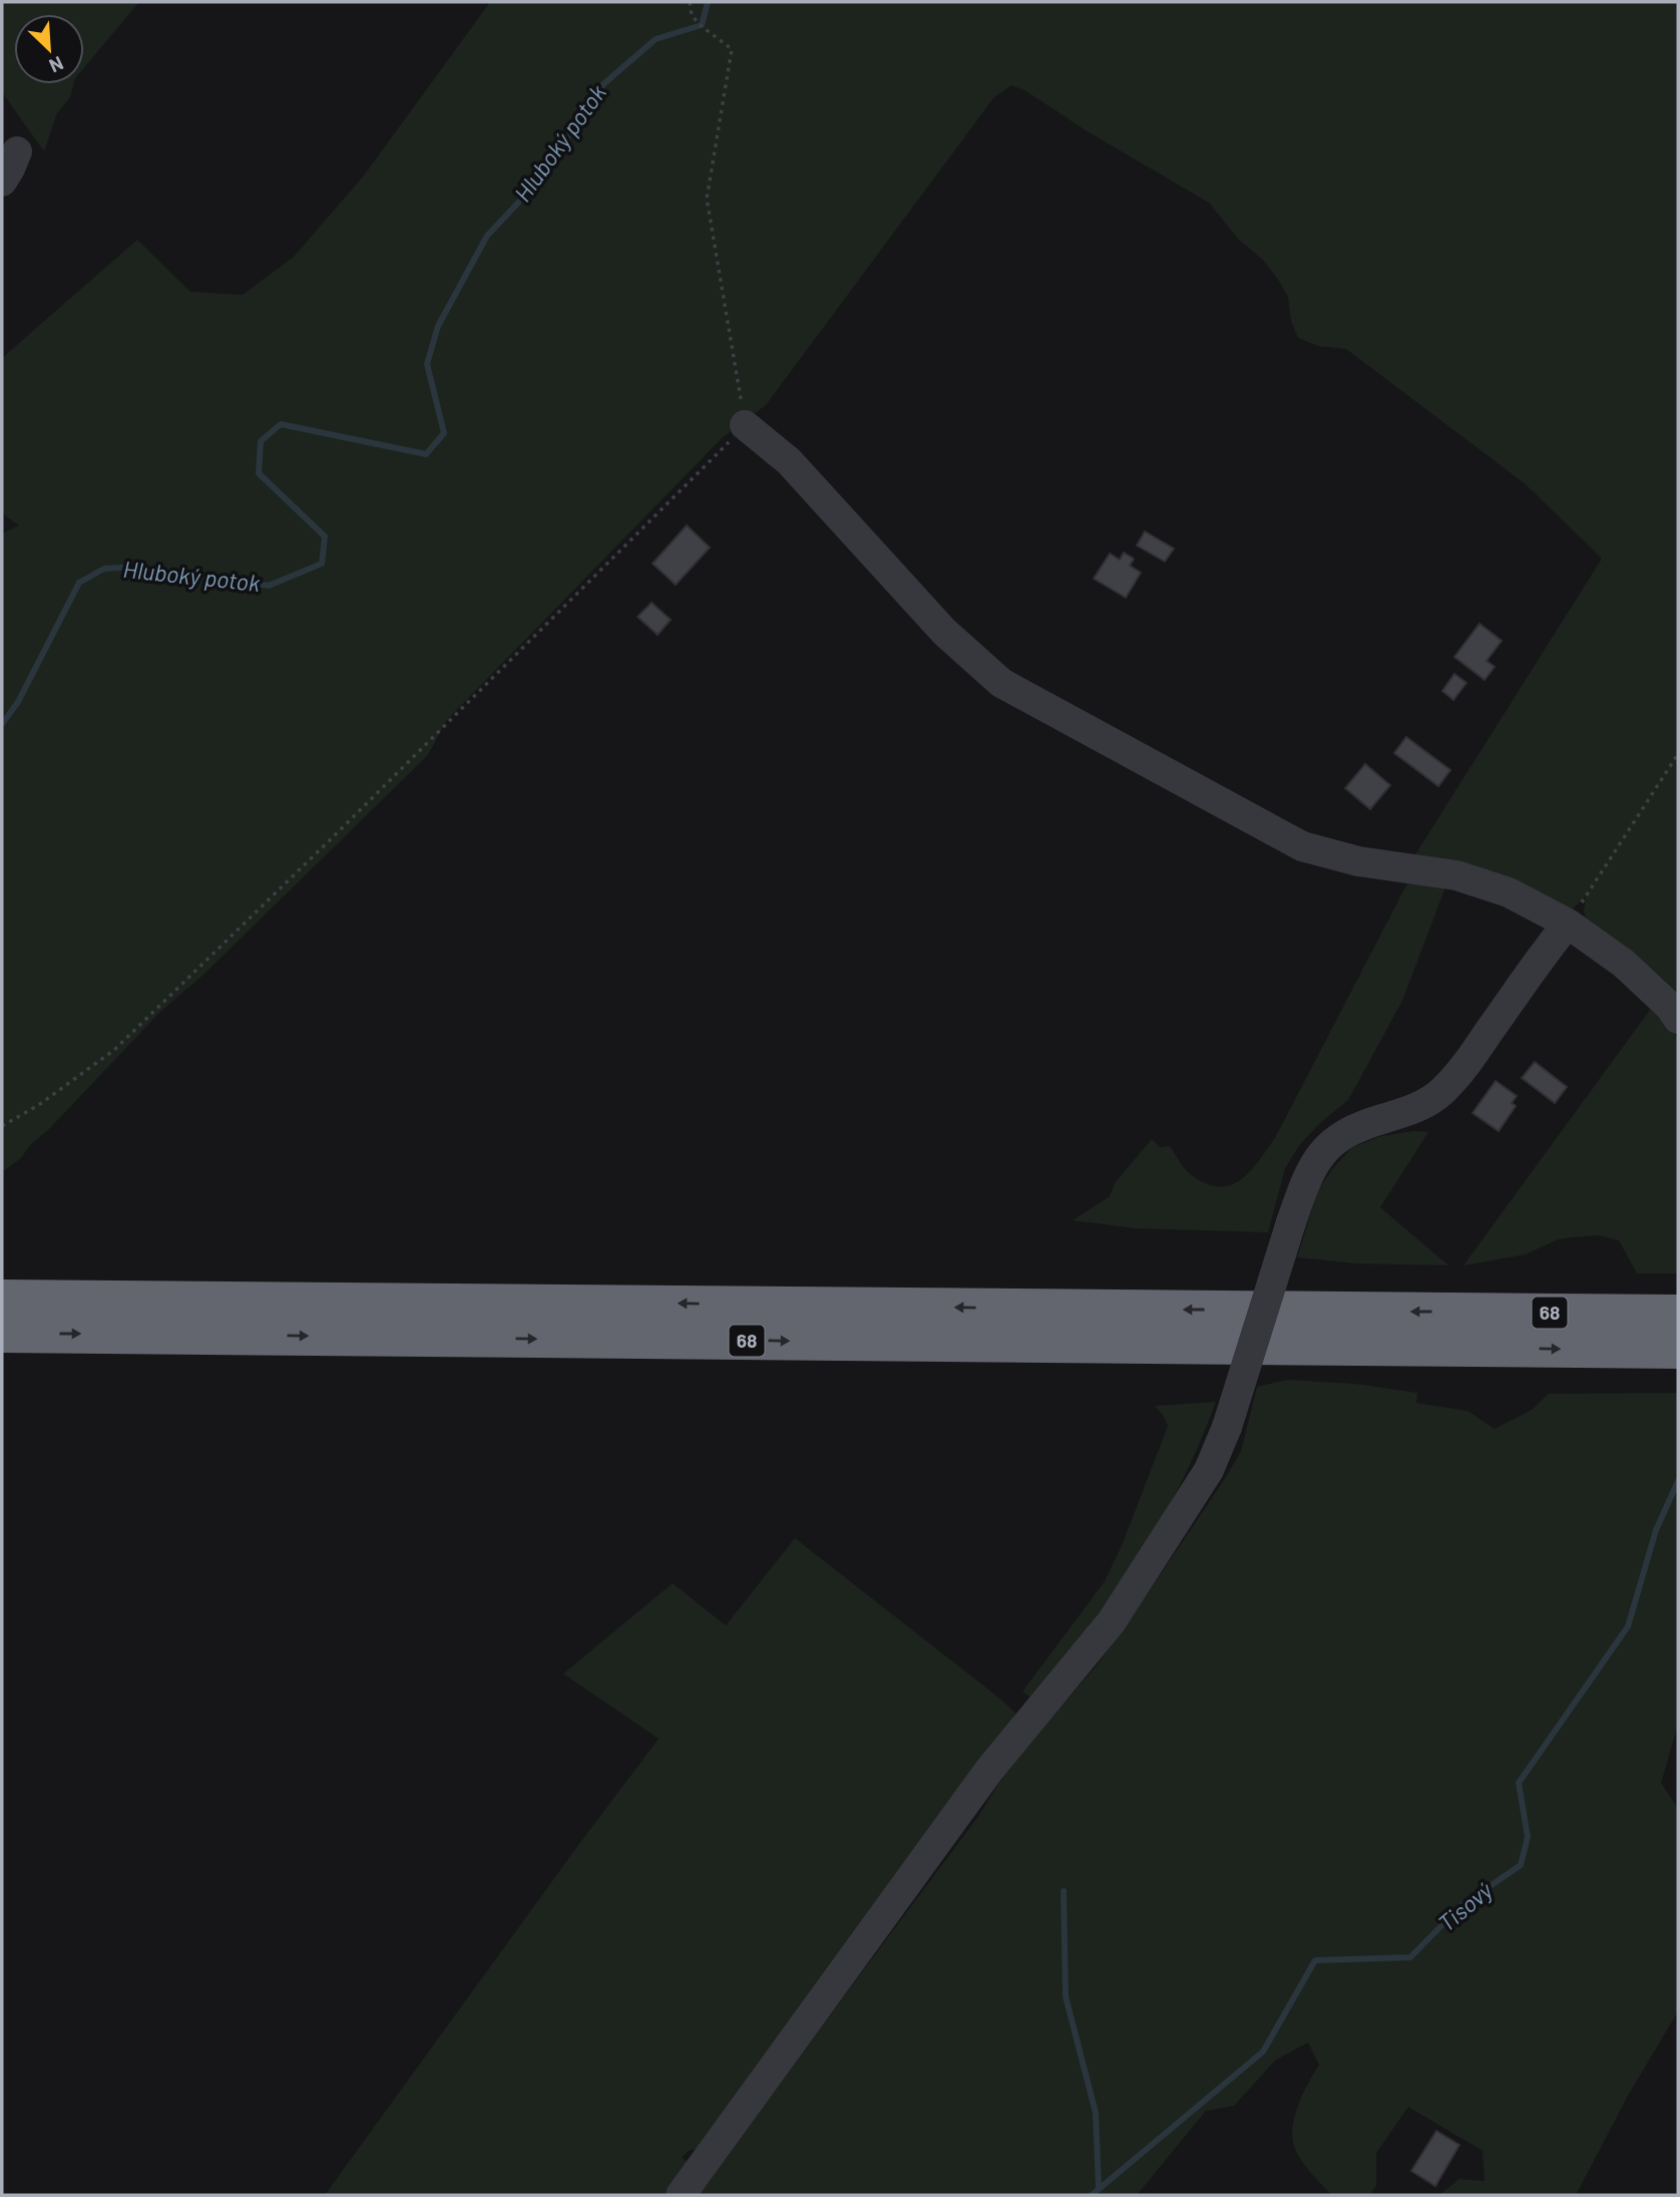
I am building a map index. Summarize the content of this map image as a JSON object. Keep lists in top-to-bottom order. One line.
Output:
{"streets":{"highway":["68"]},"water":["Hluboký potok","Tisový"],"north":"bottom right"}
